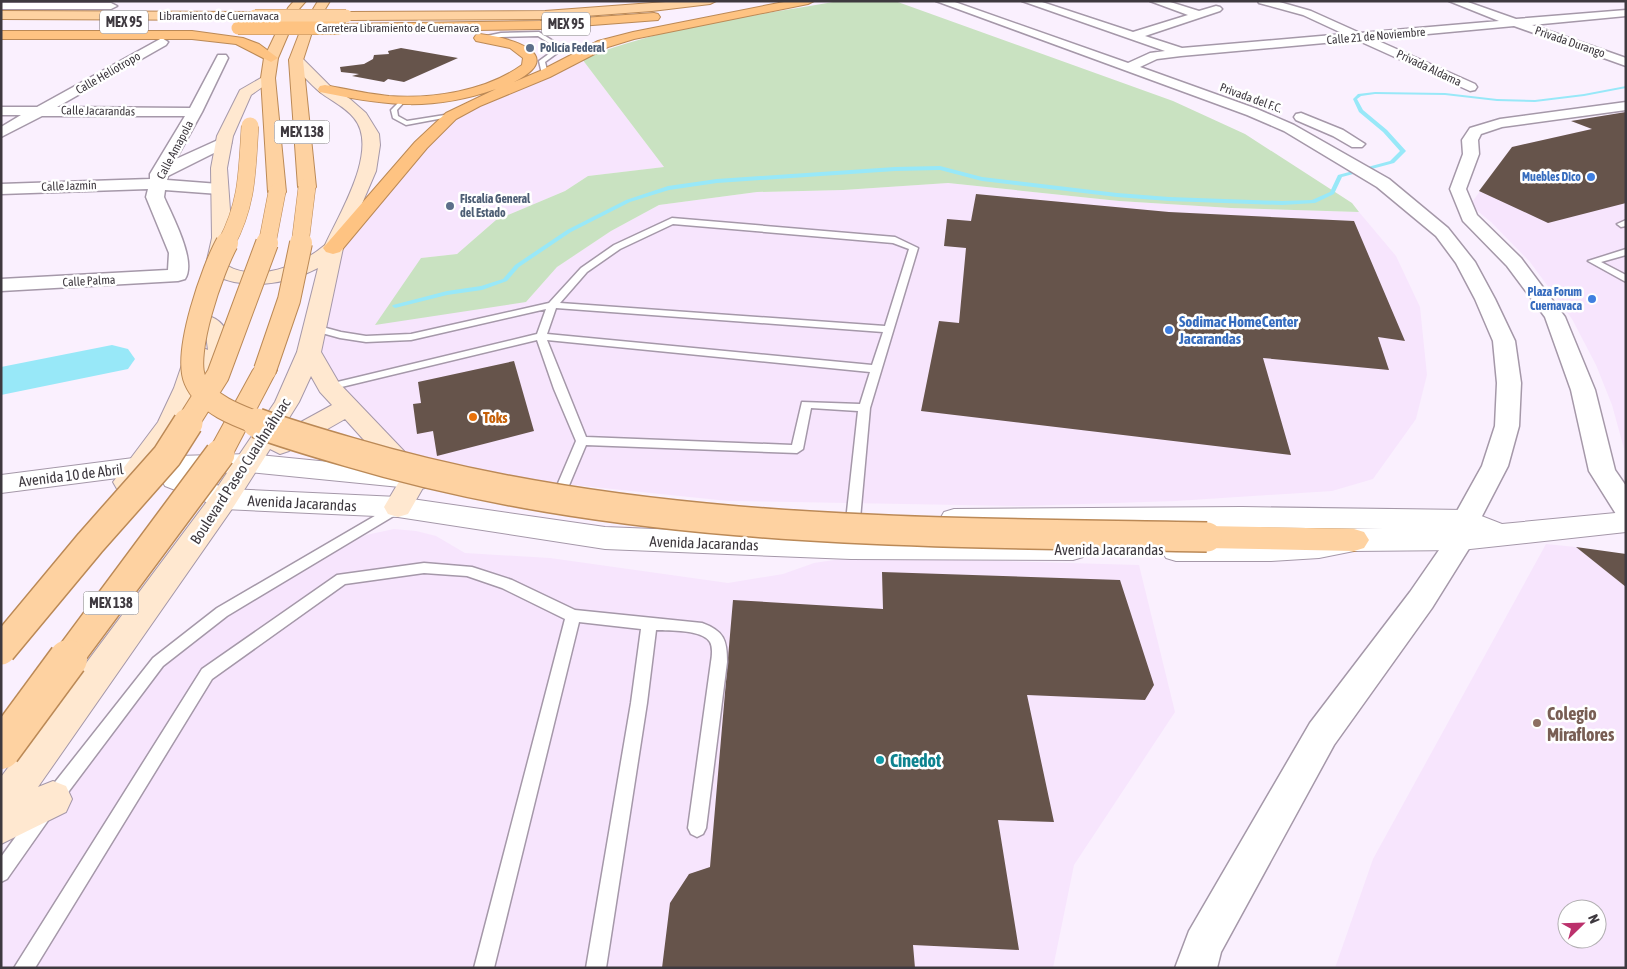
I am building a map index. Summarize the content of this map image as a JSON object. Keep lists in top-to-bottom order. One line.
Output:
{"streets":{"highway":["MEX 95","Carretera Libramiento de Cuernavaca"],"main road":["Libramiento de Cuernavaca","MEX 138","Boulevard Paseo Cuauhnáhuac"],"street":["Calle 21 de Noviembre","Privada Durango","Privada Aldama","Calle Heliotropo","Privada del F.C.","Calle Jacarandas","Calle Amapola","Calle Jazmín","Calle Palma","Avenida 10 de Abril","Avenida Jacarandas"]},"crossings":[["Libramiento de Cuernavaca","Carretera Libramiento de Cuernavaca"],["Calle 21 de Noviembre","Privada Durango"],["Calle 21 de Noviembre","Privada Aldama"],["Calle 21 de Noviembre","Privada del F.C."],["Calle Heliotropo","Calle Jacarandas"],["Calle Jacarandas","Calle Amapola"],["Calle Amapola","Calle Jazmín"],["Calle Amapola","Calle Palma"],["Boulevard Paseo Cuauhnáhuac","Avenida Jacarandas"],["Avenida 10 de Abril","Avenida Jacarandas"]],"places":["Policía Federal","Muebles Dico","Fiscalía General del Estado","Plaza Forum Cuernavaca","Sodimac HomeCenter Jacarandas","Toks","Colegio Miraflores","Cinedot"],"north":"top right"}
